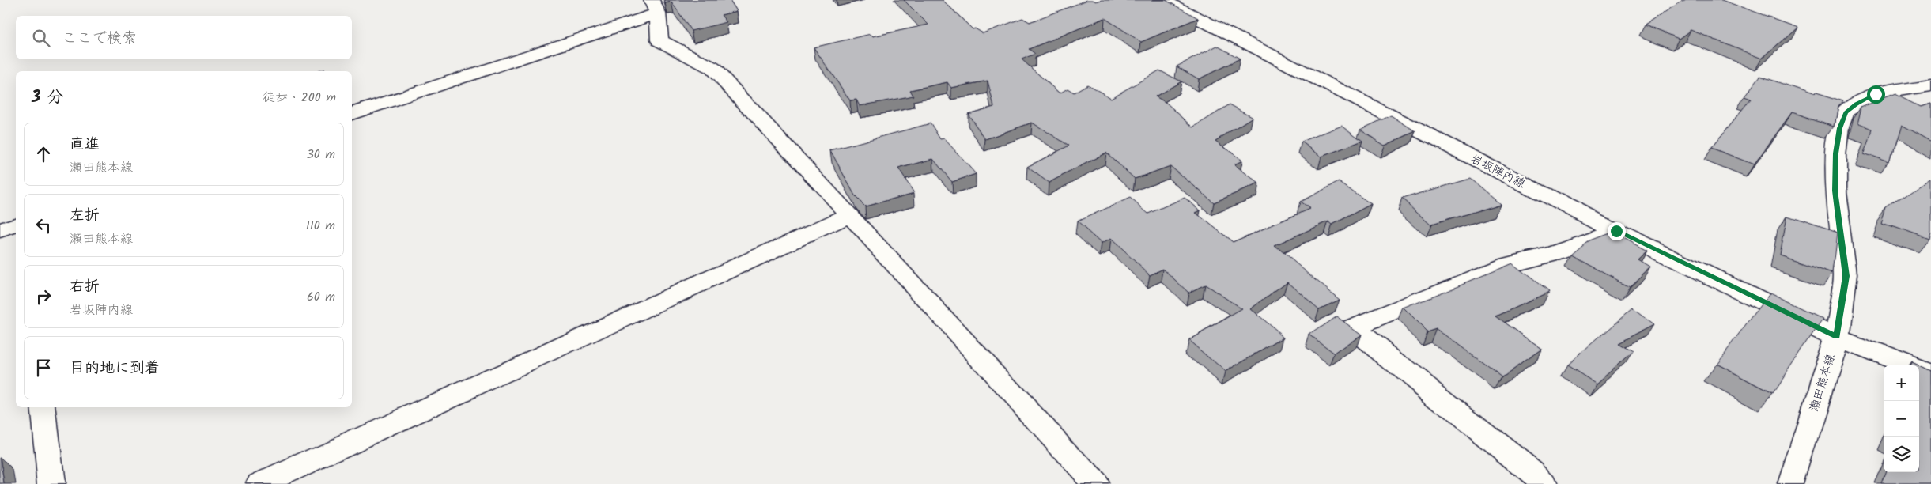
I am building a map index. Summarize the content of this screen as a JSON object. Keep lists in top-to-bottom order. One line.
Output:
{"streets":{"street":["岩坂陣内線","瀬田熊本線"]},"crossings":[["岩坂陣内線","瀬田熊本線"]],"page":{"search":"ここで検索","heading":["3 分","徒歩 · 200 m"],"list":[["直進","瀬田熊本線","30 m"],["左折","瀬田熊本線","110 m"],["右折","岩坂陣内線","60 m"],"目的地に到着"],"map_buttons":["+","−"]}}
